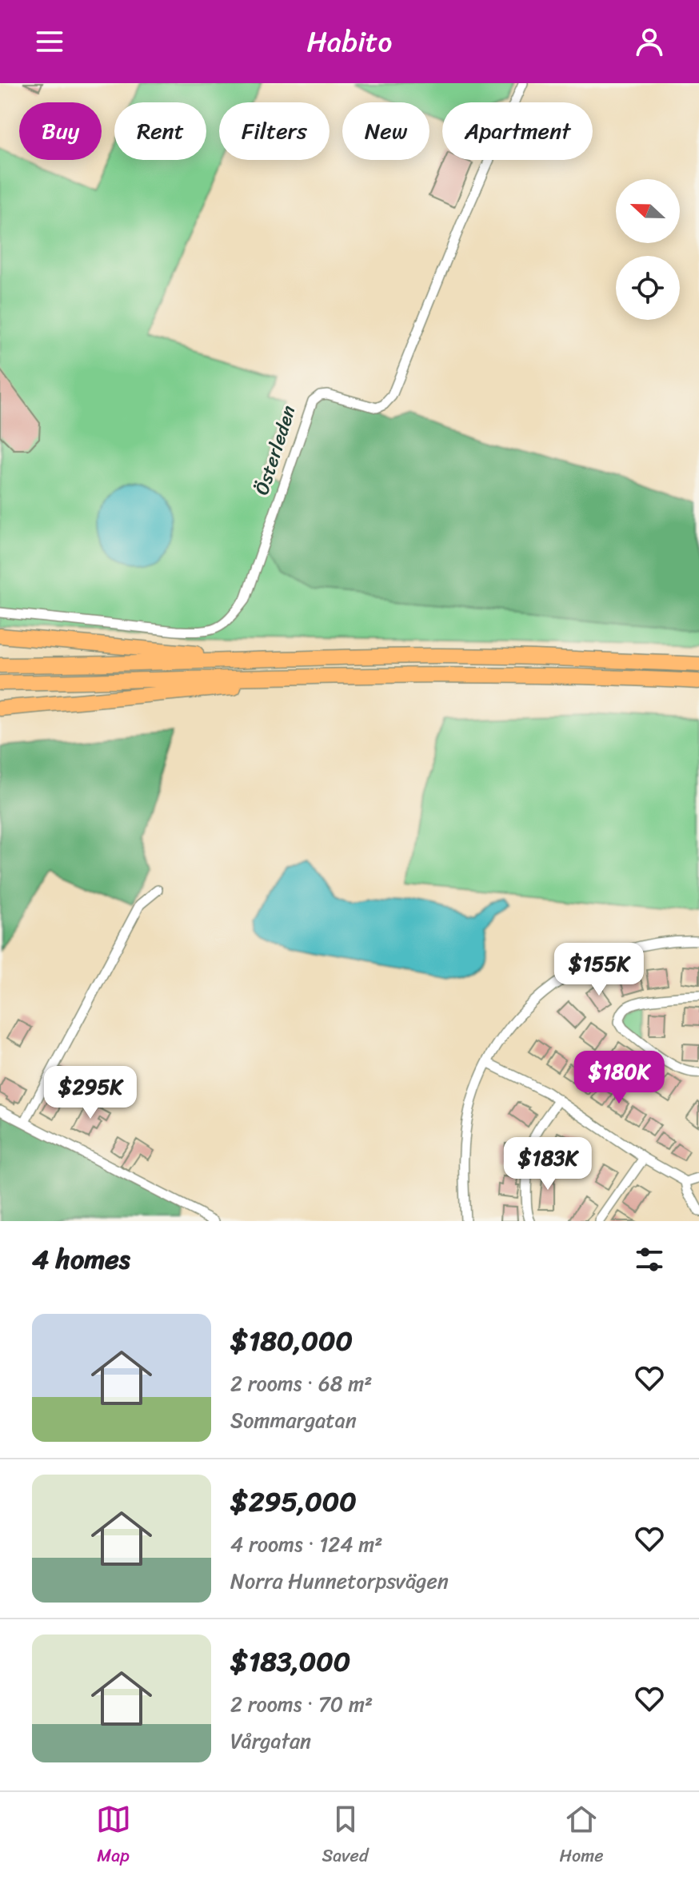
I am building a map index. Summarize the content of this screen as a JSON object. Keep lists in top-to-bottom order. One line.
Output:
{"streets":{"street":["Österleden"]},"north":"left","page":{"header":"Habito","chip":["Buy","Rent","Filters","New","Apartment"],"price":["$155K","$180K","$295K","$183K"],"heading":"4 homes","list":[{"name":"$180,000","note":"2 rooms · 68 m² · Sommargatan"},{"name":"$295,000","note":"4 rooms · 124 m² · Norra Hunnetorpsvägen"},{"name":"$183,000","note":"2 rooms · 70 m² · Vårgatan"}],"tabs":["Map","Saved","Home"]}}
